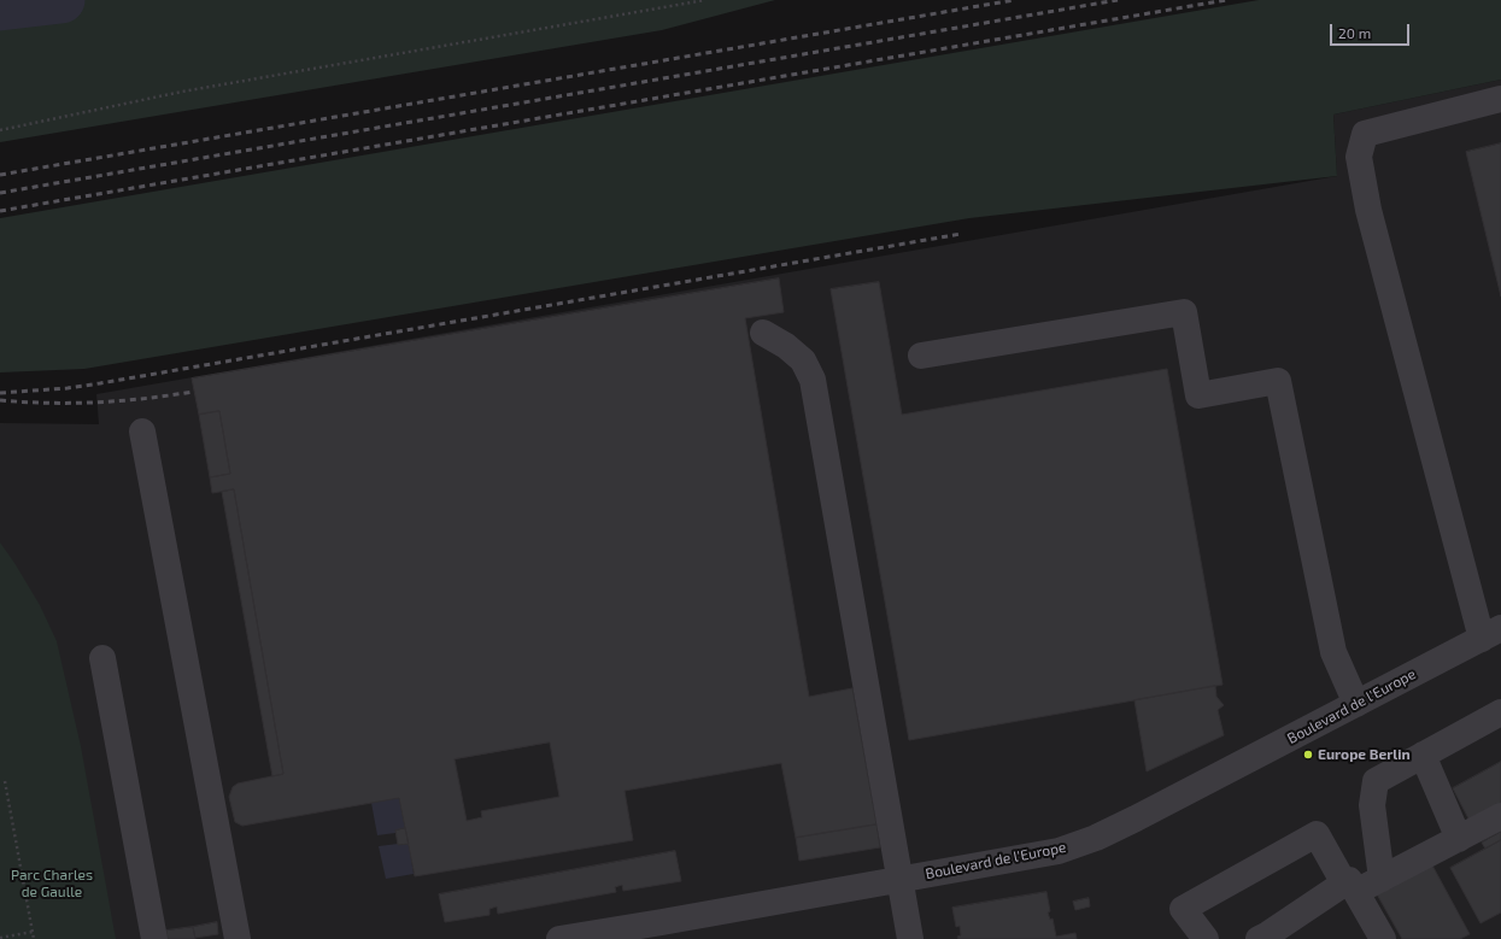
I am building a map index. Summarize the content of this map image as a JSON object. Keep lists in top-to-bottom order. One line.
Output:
{"streets":{"street":["Boulevard de l'Europe"]},"parks":["Parc Charles de Gaulle"],"places":["Europe Berlin"],"scale_bar":"20 m"}
